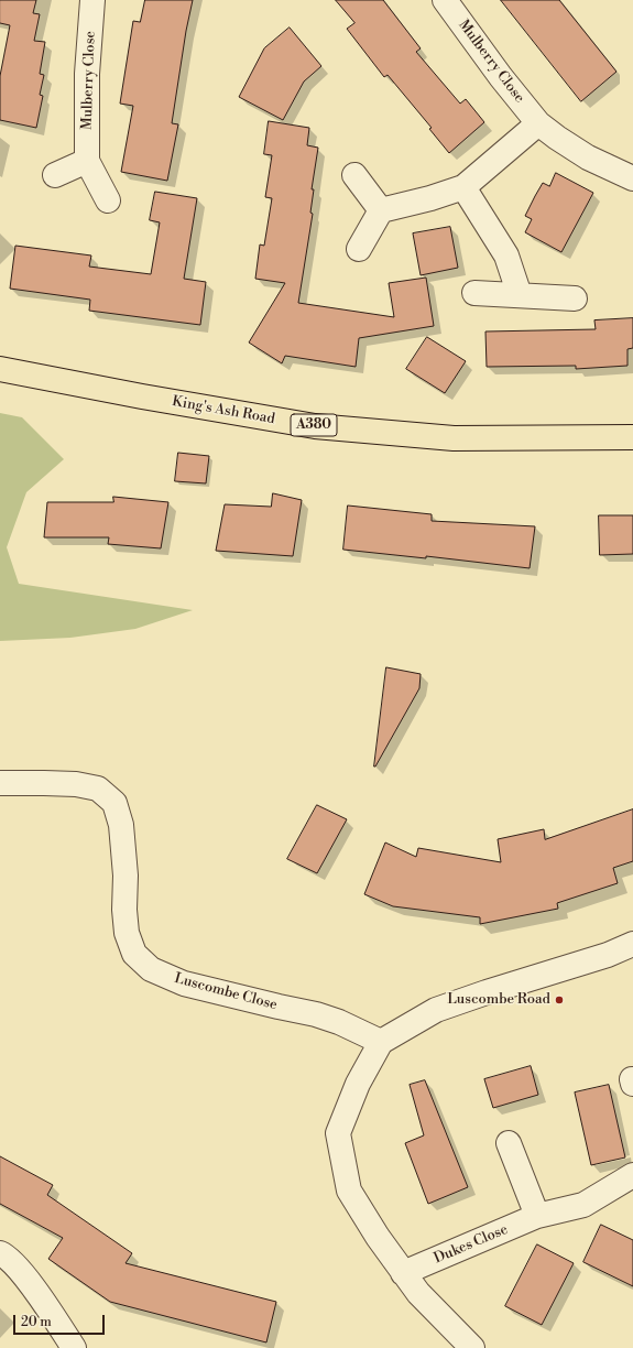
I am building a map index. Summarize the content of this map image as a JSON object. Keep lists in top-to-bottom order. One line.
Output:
{"streets":{"highway":["King's Ash Road","A380"],"street":["Mulberry Close","Luscombe Close","Dukes Close"]},"places":["Luscombe Road"],"scale_bar":"20 m"}
